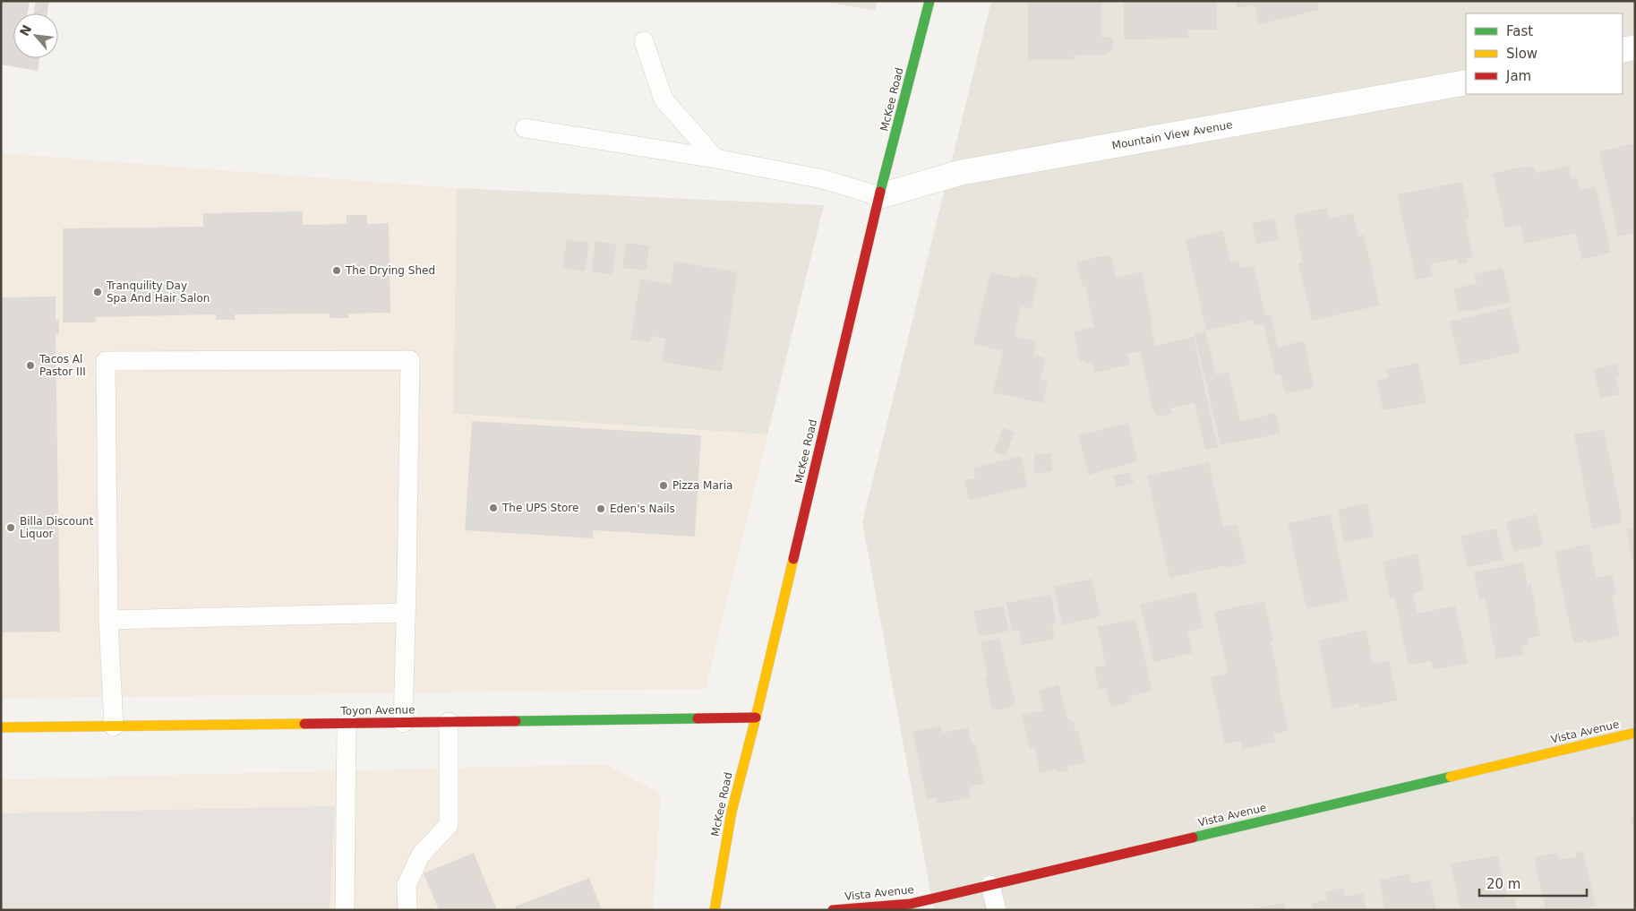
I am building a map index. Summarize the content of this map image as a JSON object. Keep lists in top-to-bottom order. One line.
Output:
{"streets":{"street":["McKee Road","Mountain View Avenue","Toyon Avenue","Vista Avenue"]},"crossings":[["McKee Road","Mountain View Avenue"],["McKee Road","Toyon Avenue"]],"places":["The Drying Shed","Tranquility Day Spa And Hair Salon","Tacos Al Pastor III","Pizza Maria","The UPS Store","Eden's Nails","Billa Discount Liquor"],"legend":["Fast","Slow","Jam"],"scale_bar":"20 m","north":"top left"}
